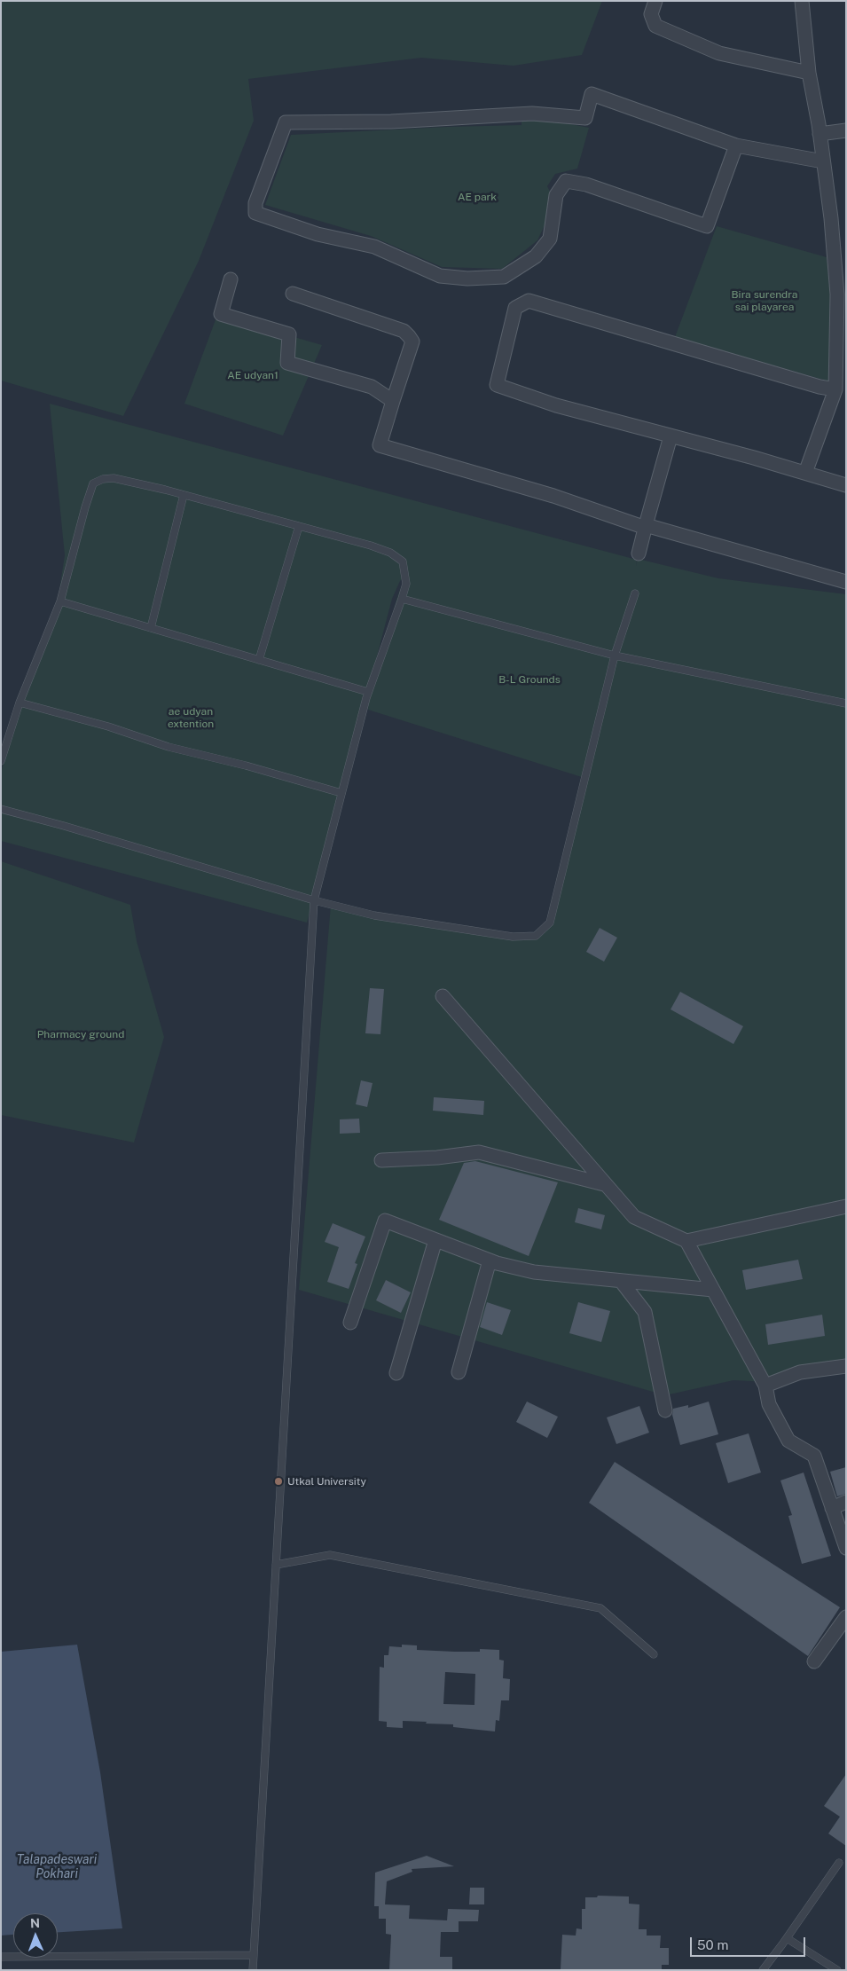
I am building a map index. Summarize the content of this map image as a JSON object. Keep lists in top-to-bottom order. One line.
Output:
{"water":["Talapadeswari Pokhari"],"parks":["AE park","Bira surendra sai playarea","AE udyan1","B-L Grounds","ae udyan extention","Pharmacy ground"],"places":["Utkal University"],"scale_bar":"50 m","north":"top"}
